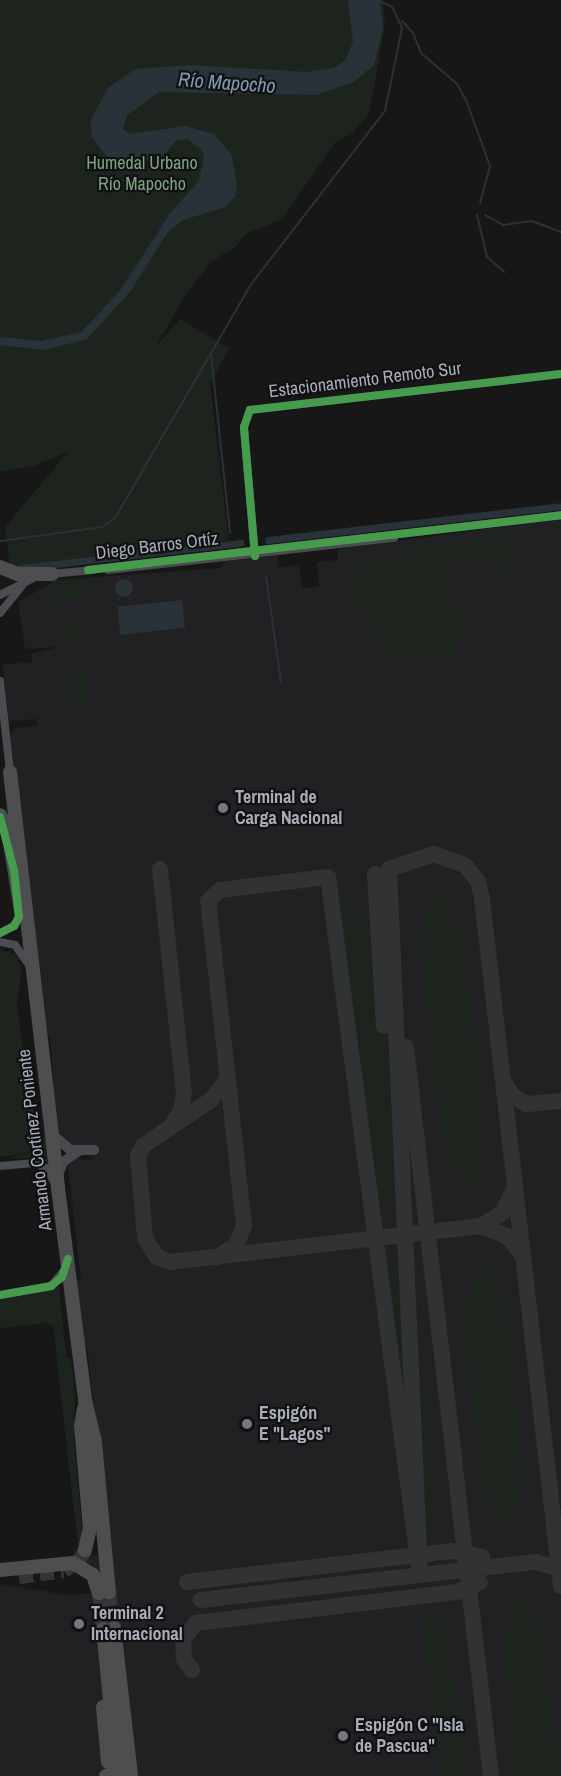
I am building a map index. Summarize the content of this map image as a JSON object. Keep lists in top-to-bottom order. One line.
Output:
{"streets":{"highway":["Armando Cortínez Poniente"],"street":["Estacionamiento Remoto Sur","Diego Barros Ortíz"]},"crossings":[["Estacionamiento Remoto Sur","Diego Barros Ortíz"]],"water":["Río Mapocho"],"parks":["Humedal Urbano Río Mapocho"],"places":["Terminal de Carga Nacional","Espigón E \"Lagos\"","Terminal 2 Internacional","Espigón C \"Isla de Pascua\""]}
